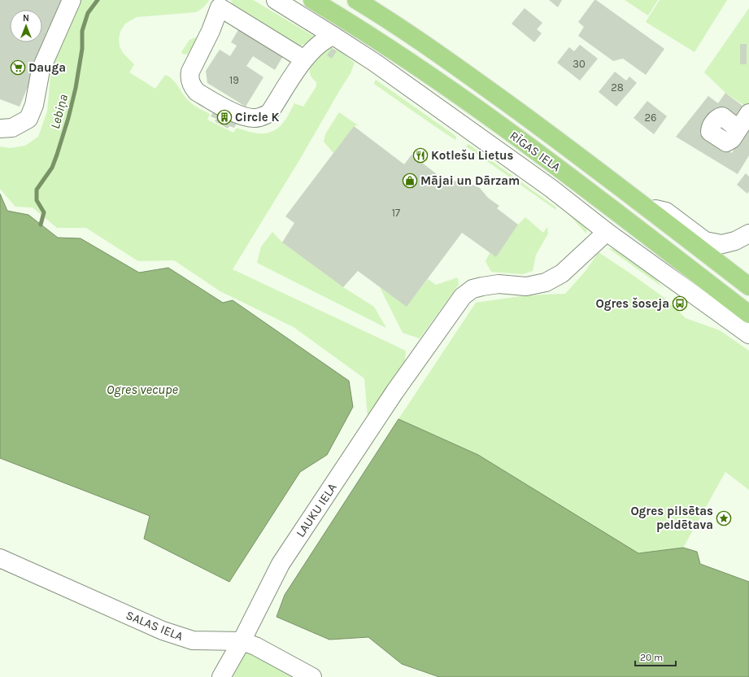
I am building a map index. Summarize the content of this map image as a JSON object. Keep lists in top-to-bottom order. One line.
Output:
{"streets":{"highway":["RĪGAS IELA"],"street":["LAUKU IELA","SALAS IELA"]},"crossings":[["LAUKU IELA","SALAS IELA"]],"water":["Lebiņa","Ogres vecupe"],"places":{"supermarket":["Dauga"],"building":["Circle K"],"restaurant":["Kotlešu Lietus"],"shop":["Mājai un Dārzam"],"bus stop":["Ogres šoseja"],"place":["Ogres pilsētas peldētava"]},"house_numbers":["30","19","28","26","17"],"scale_bar":"20 m","north":"top"}
